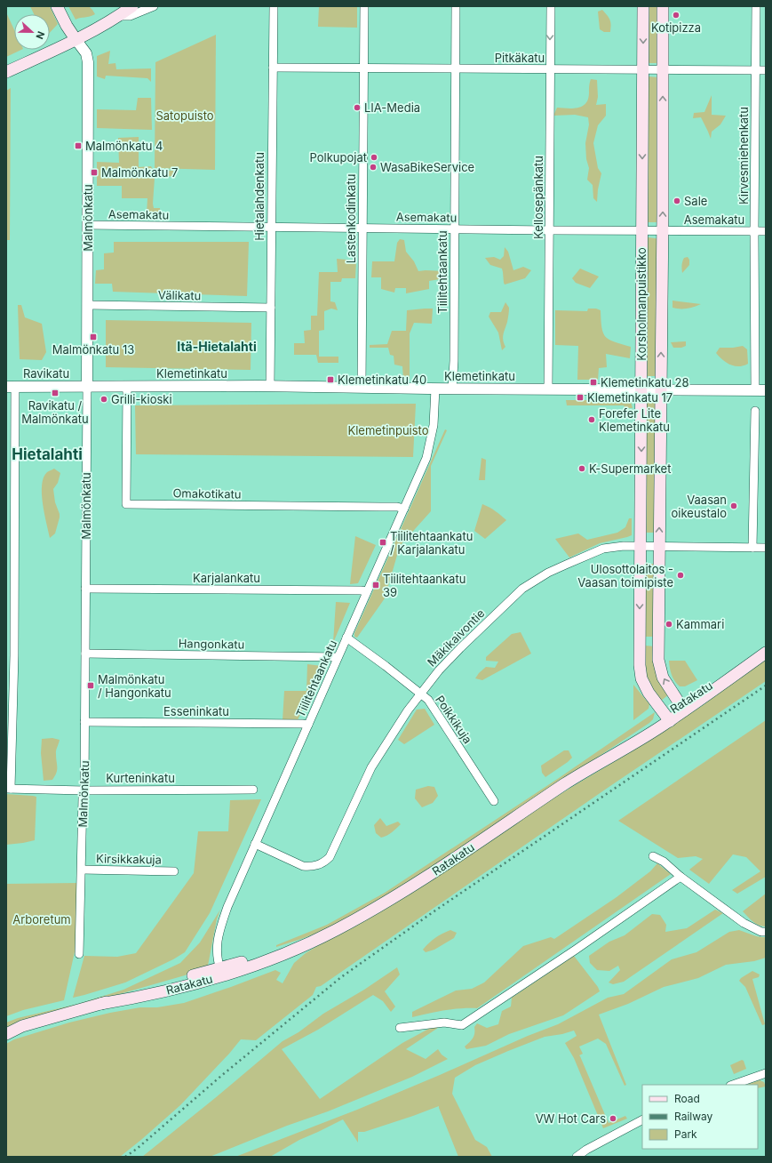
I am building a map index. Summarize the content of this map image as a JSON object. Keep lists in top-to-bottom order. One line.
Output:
{"streets":{"main road":["Malmönkatu","Korsholmanpuistikko","Ratakatu"],"street":["Pitkäkatu","Kirvesmiehenkatu","Hietalahdenkatu","Kellosepänkatu","Asemakatu","Lastenkodinkatu","Tiilitehtaankatu","Välikatu","Ravikatu","Klemetinkatu","Omakotikatu","Karjalankatu","Mäkikaivontie","Hangonkatu","Esseninkatu","Poikkikuja","Kurteninkatu","Kirsikkakuja"]},"crossings":[["Pitkäkatu","Kirvesmiehenkatu"],["Pitkäkatu","Hietalahdenkatu"],["Pitkäkatu","Kellosepänkatu"],["Pitkäkatu","Lastenkodinkatu"],["Pitkäkatu","Tiilitehtaankatu"],["Pitkäkatu","Korsholmanpuistikko"],["Kirvesmiehenkatu","Asemakatu"],["Kirvesmiehenkatu","Klemetinkatu"],["Hietalahdenkatu","Asemakatu"],["Hietalahdenkatu","Välikatu"],["Hietalahdenkatu","Klemetinkatu"],["Kellosepänkatu","Asemakatu"],["Kellosepänkatu","Klemetinkatu"],["Asemakatu","Malmönkatu"],["Asemakatu","Lastenkodinkatu"],["Asemakatu","Tiilitehtaankatu"],["Asemakatu","Korsholmanpuistikko"],["Malmönkatu","Välikatu"],["Malmönkatu","Ravikatu"],["Malmönkatu","Klemetinkatu"],["Malmönkatu","Karjalankatu"],["Malmönkatu","Hangonkatu"],["Malmönkatu","Esseninkatu"],["Malmönkatu","Kurteninkatu"],["Malmönkatu","Kirsikkakuja"],["Lastenkodinkatu","Klemetinkatu"],["Tiilitehtaankatu","Klemetinkatu"],["Tiilitehtaankatu","Omakotikatu"],["Tiilitehtaankatu","Karjalankatu"],["Tiilitehtaankatu","Mäkikaivontie"],["Tiilitehtaankatu","Hangonkatu"],["Tiilitehtaankatu","Ratakatu"],["Tiilitehtaankatu","Esseninkatu"],["Tiilitehtaankatu","Poikkikuja"],["Korsholmanpuistikko","Klemetinkatu"],["Korsholmanpuistikko","Mäkikaivontie"],["Korsholmanpuistikko","Ratakatu"],["Ravikatu","Klemetinkatu"],["Klemetinkatu","Omakotikatu"],["Mäkikaivontie","Poikkikuja"]],"districts":["Itä-Hietalahti","Hietalahti"],"parks":["Satopuisto","Klemetinpuisto","Arboretum"],"places":{"other":["Kotipizza","LIA-Media","Polkupojat","WasaBikeService","Sale","Grilli-kioski","Forefer Lite Klemetinkatu","K-Supermarket","Vaasan oikeustalo","Ulosottolaitos - Vaasan toimipiste","Kammari","VW Hot Cars"],"transit":["Malmönkatu 4","Malmönkatu 7","Malmönkatu 13","Klemetinkatu 40","Klemetinkatu 28","Ravikatu / Malmönkatu","Klemetinkatu 17","Tiilitehtaankatu / Karjalankatu","Tiilitehtaankatu 39","Malmönkatu / Hangonkatu"]},"legend":["Road","Railway","Park"],"north":"right"}
